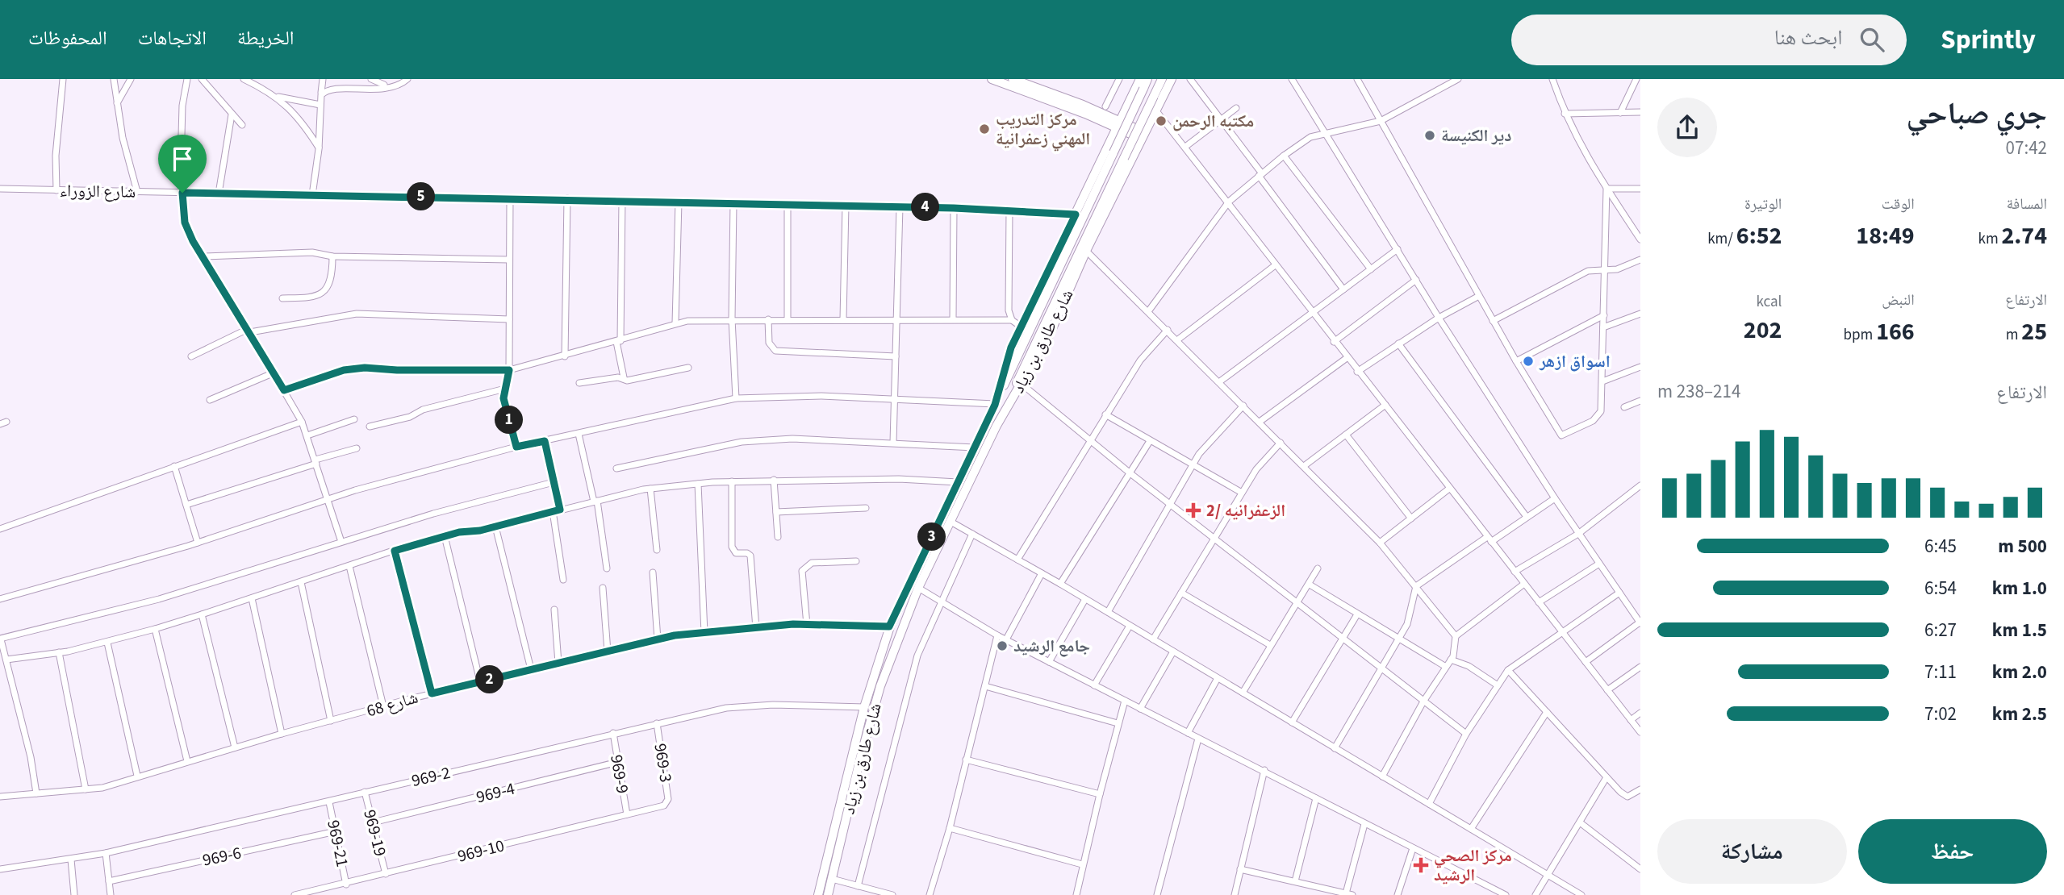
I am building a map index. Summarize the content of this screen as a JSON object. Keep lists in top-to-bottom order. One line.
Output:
{"streets":{"main road":["شارع طارق بن زياد"],"street":["شارع الزوراء","شارع 68","969-3","969-9","969-2","969-4","969-19","969-21","969-10","969-6"]},"crossings":[["شارع الزوراء","شارع طارق بن زياد"],["شارع طارق بن زياد","شارع 68"],["شارع طارق بن زياد","969-2"],["969-3","969-2"],["969-3","969-10"],["969-9","969-2"],["969-9","969-4"],["969-9","969-10"],["969-2","969-19"],["969-2","969-21"],["969-4","969-19"],["969-19","969-10"],["969-21","969-10"],["969-21","969-6"]],"places":{"other":["مكتبه الرحمن","مركز التدريب المهني زعفرانية","دير الكنيسة","اسواق ازهر","جامع الرشيد"],"health":["الزعفرانيه /2","مركز الصحي الرشيد"]},"page":{"header":"Sprintly","search":"ابحث هنا","nav":["الخريطة","الاتجاهات","المحفوظات"],"heading":["جري صباحي","07:42"],"stats":[["المسافة","2.74 km"],["الوقت","18:49"],["الوتيرة","6:52 /km"],["الارتفاع","25 m"],["النبض","166 bpm"],["kcal","202"]],"pins":["5","4","1","3","2"],"chart":["الارتفاع","214–238 m"],"list":[{"name":"500 m","note":"6:45"},{"name":"1.0 km","note":"6:54"},{"name":"1.5 km","note":"6:27"},{"name":"2.0 km","note":"7:11"},{"name":"2.5 km","note":"7:02"}],"buttons":["حفظ","مشاركة"]}}
